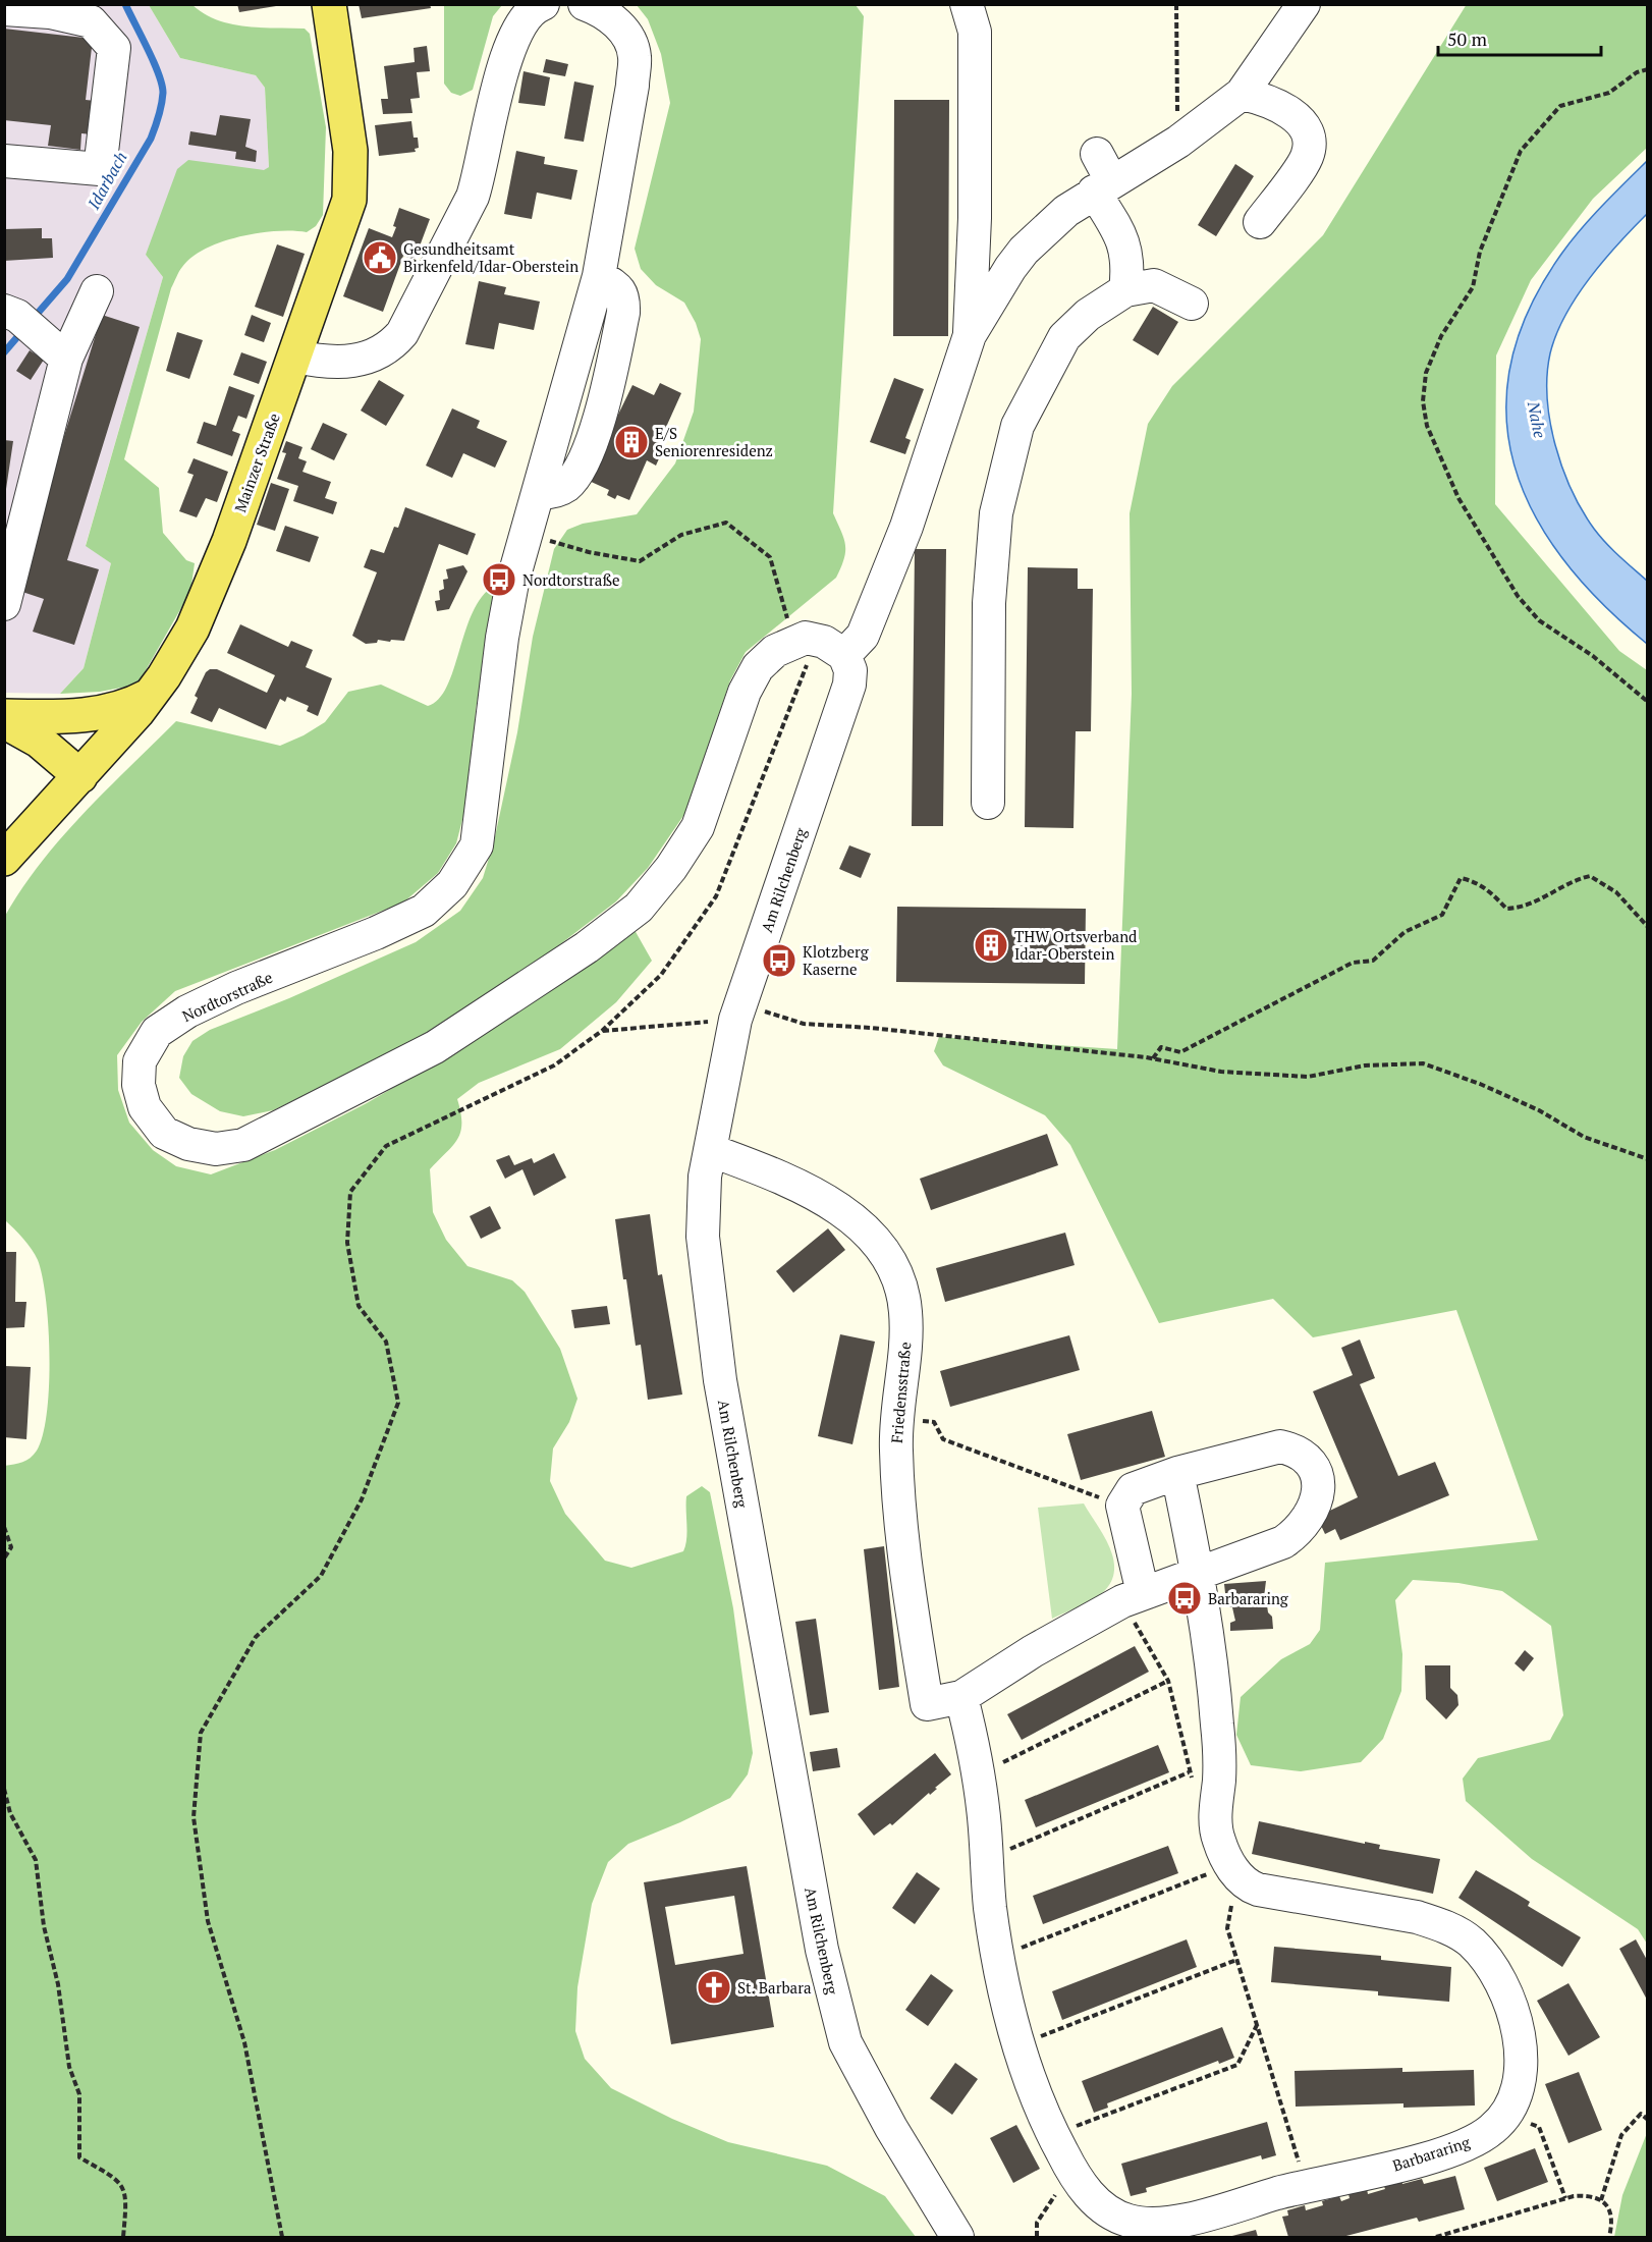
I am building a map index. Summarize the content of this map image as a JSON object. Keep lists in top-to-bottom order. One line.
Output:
{"streets":{"main road":["Mainzer Straße"],"street":["Am Rilchenberg","Nordtorstraße","Friedensstraße","Barbararing"]},"crossings":[["Am Rilchenberg","Friedensstraße"],["Friedensstraße","Barbararing"]],"water":["Idarbach","Nahe"],"places":{"public building":["Gesundheitsamt Birkenfeld/Idar-Oberstein"],"building":["E/S Seniorenresidenz","THW Ortsverband Idar-Oberstein"],"bus stop":["Nordtorstraße","Klotzberg Kaserne","Barbararing"],"church":["St. Barbara"]},"scale_bar":"50 m"}
